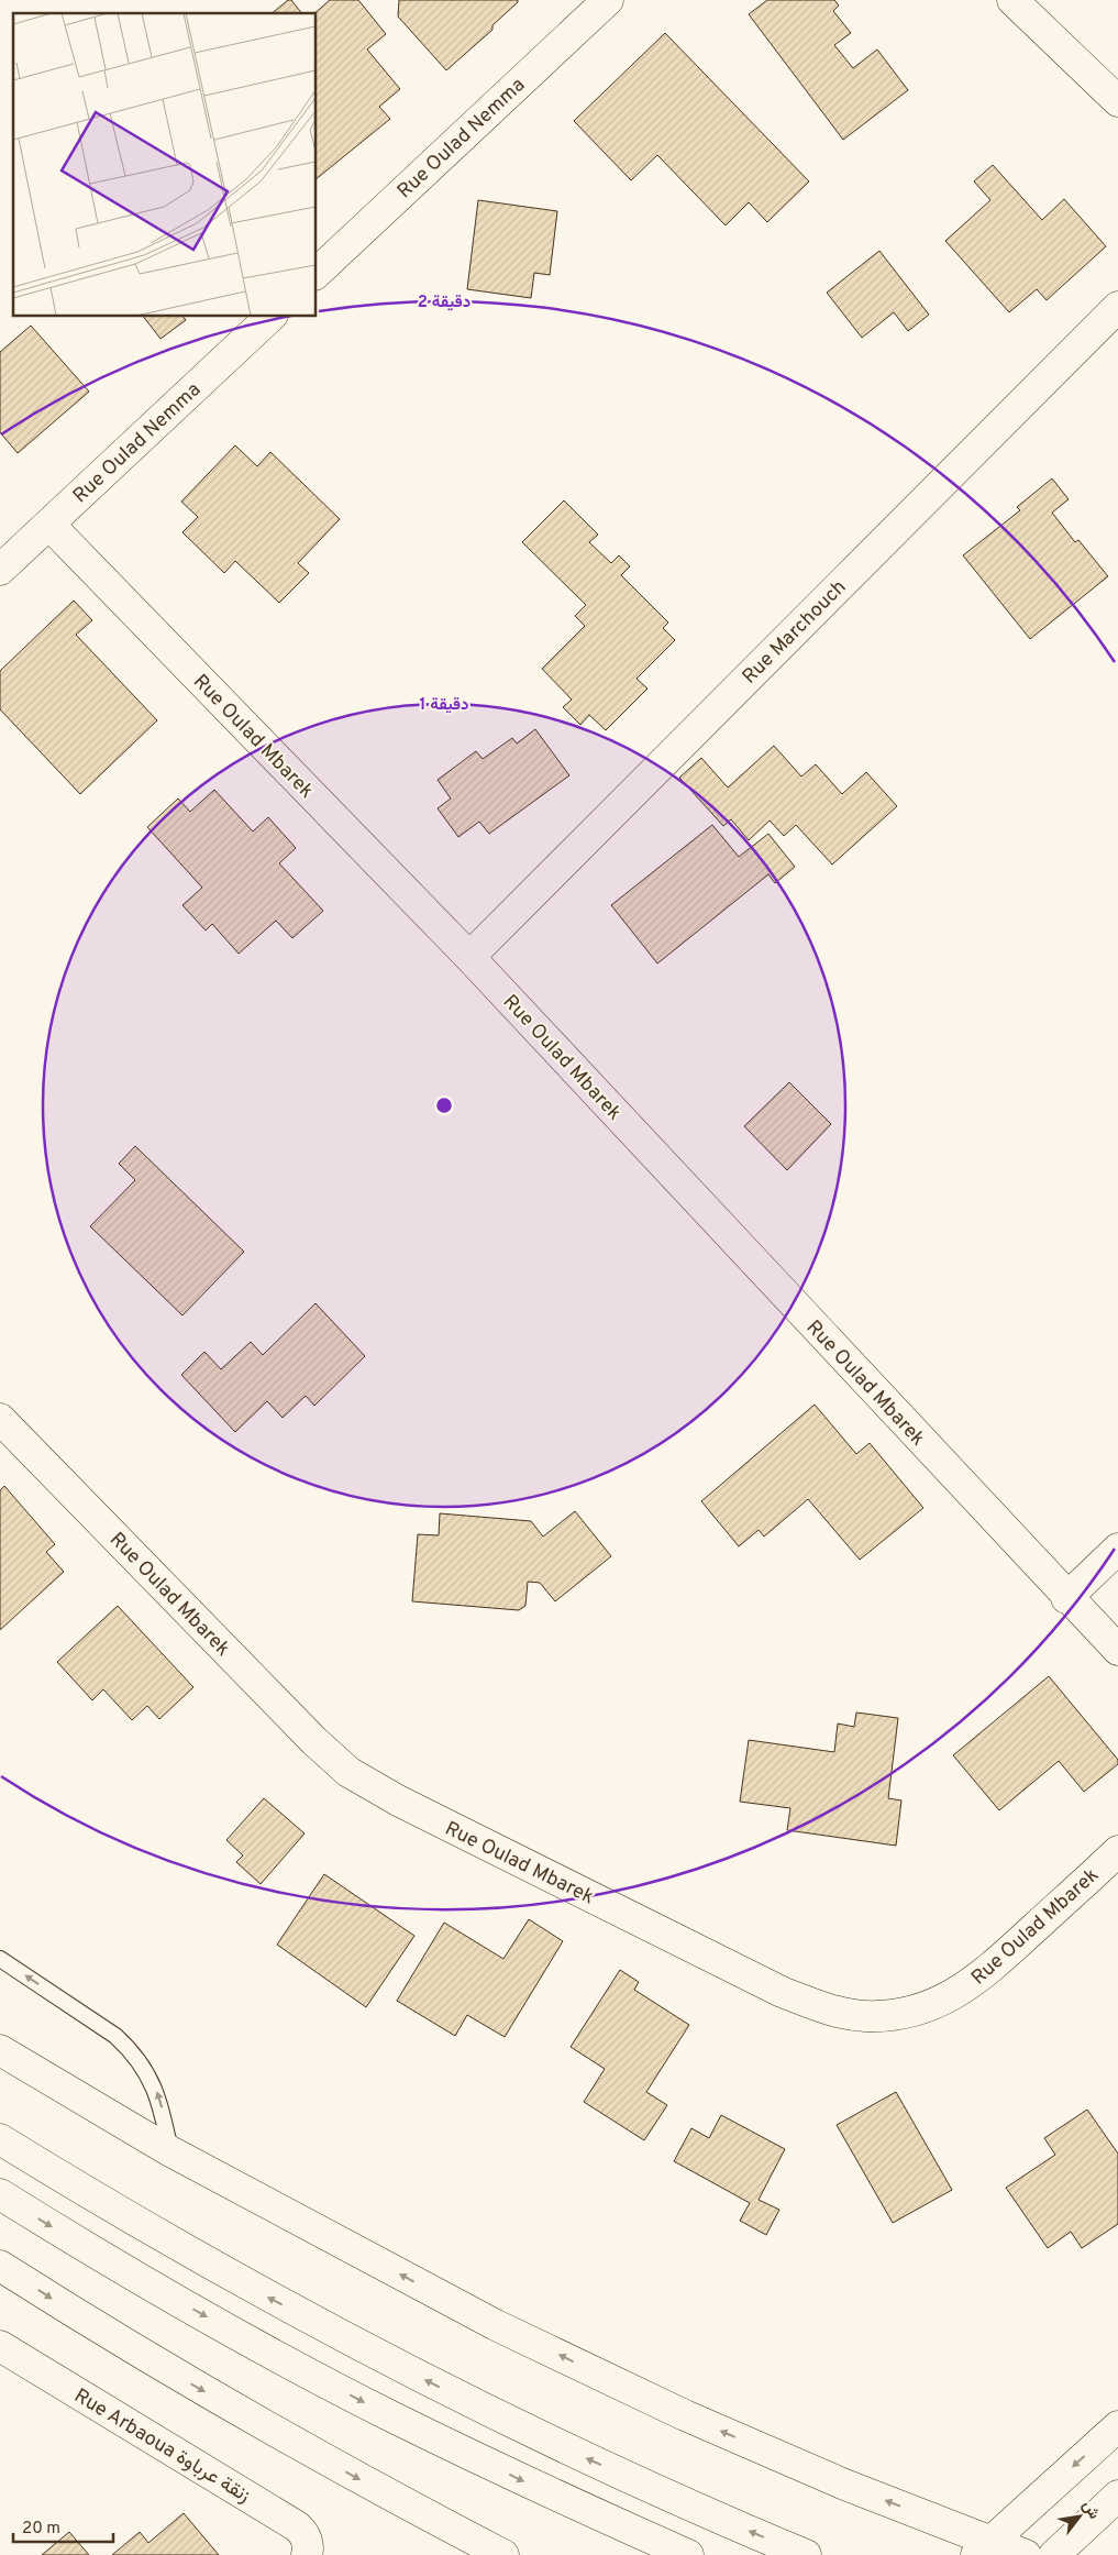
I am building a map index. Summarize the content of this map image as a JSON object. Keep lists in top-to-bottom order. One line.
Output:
{"streets":{"main road":["Rue Oulad Nemma","Rue Marchouch","Rue Oulad Mbarek","Rue Arbaoua زنقة عرباوة"]},"crossings":[["Rue Oulad Nemma","Rue Oulad Mbarek"],["Rue Marchouch","Rue Oulad Mbarek"]],"scale_bar":"20 m","north":"top right","rings":["2 دقيقة","1 دقيقة"]}
